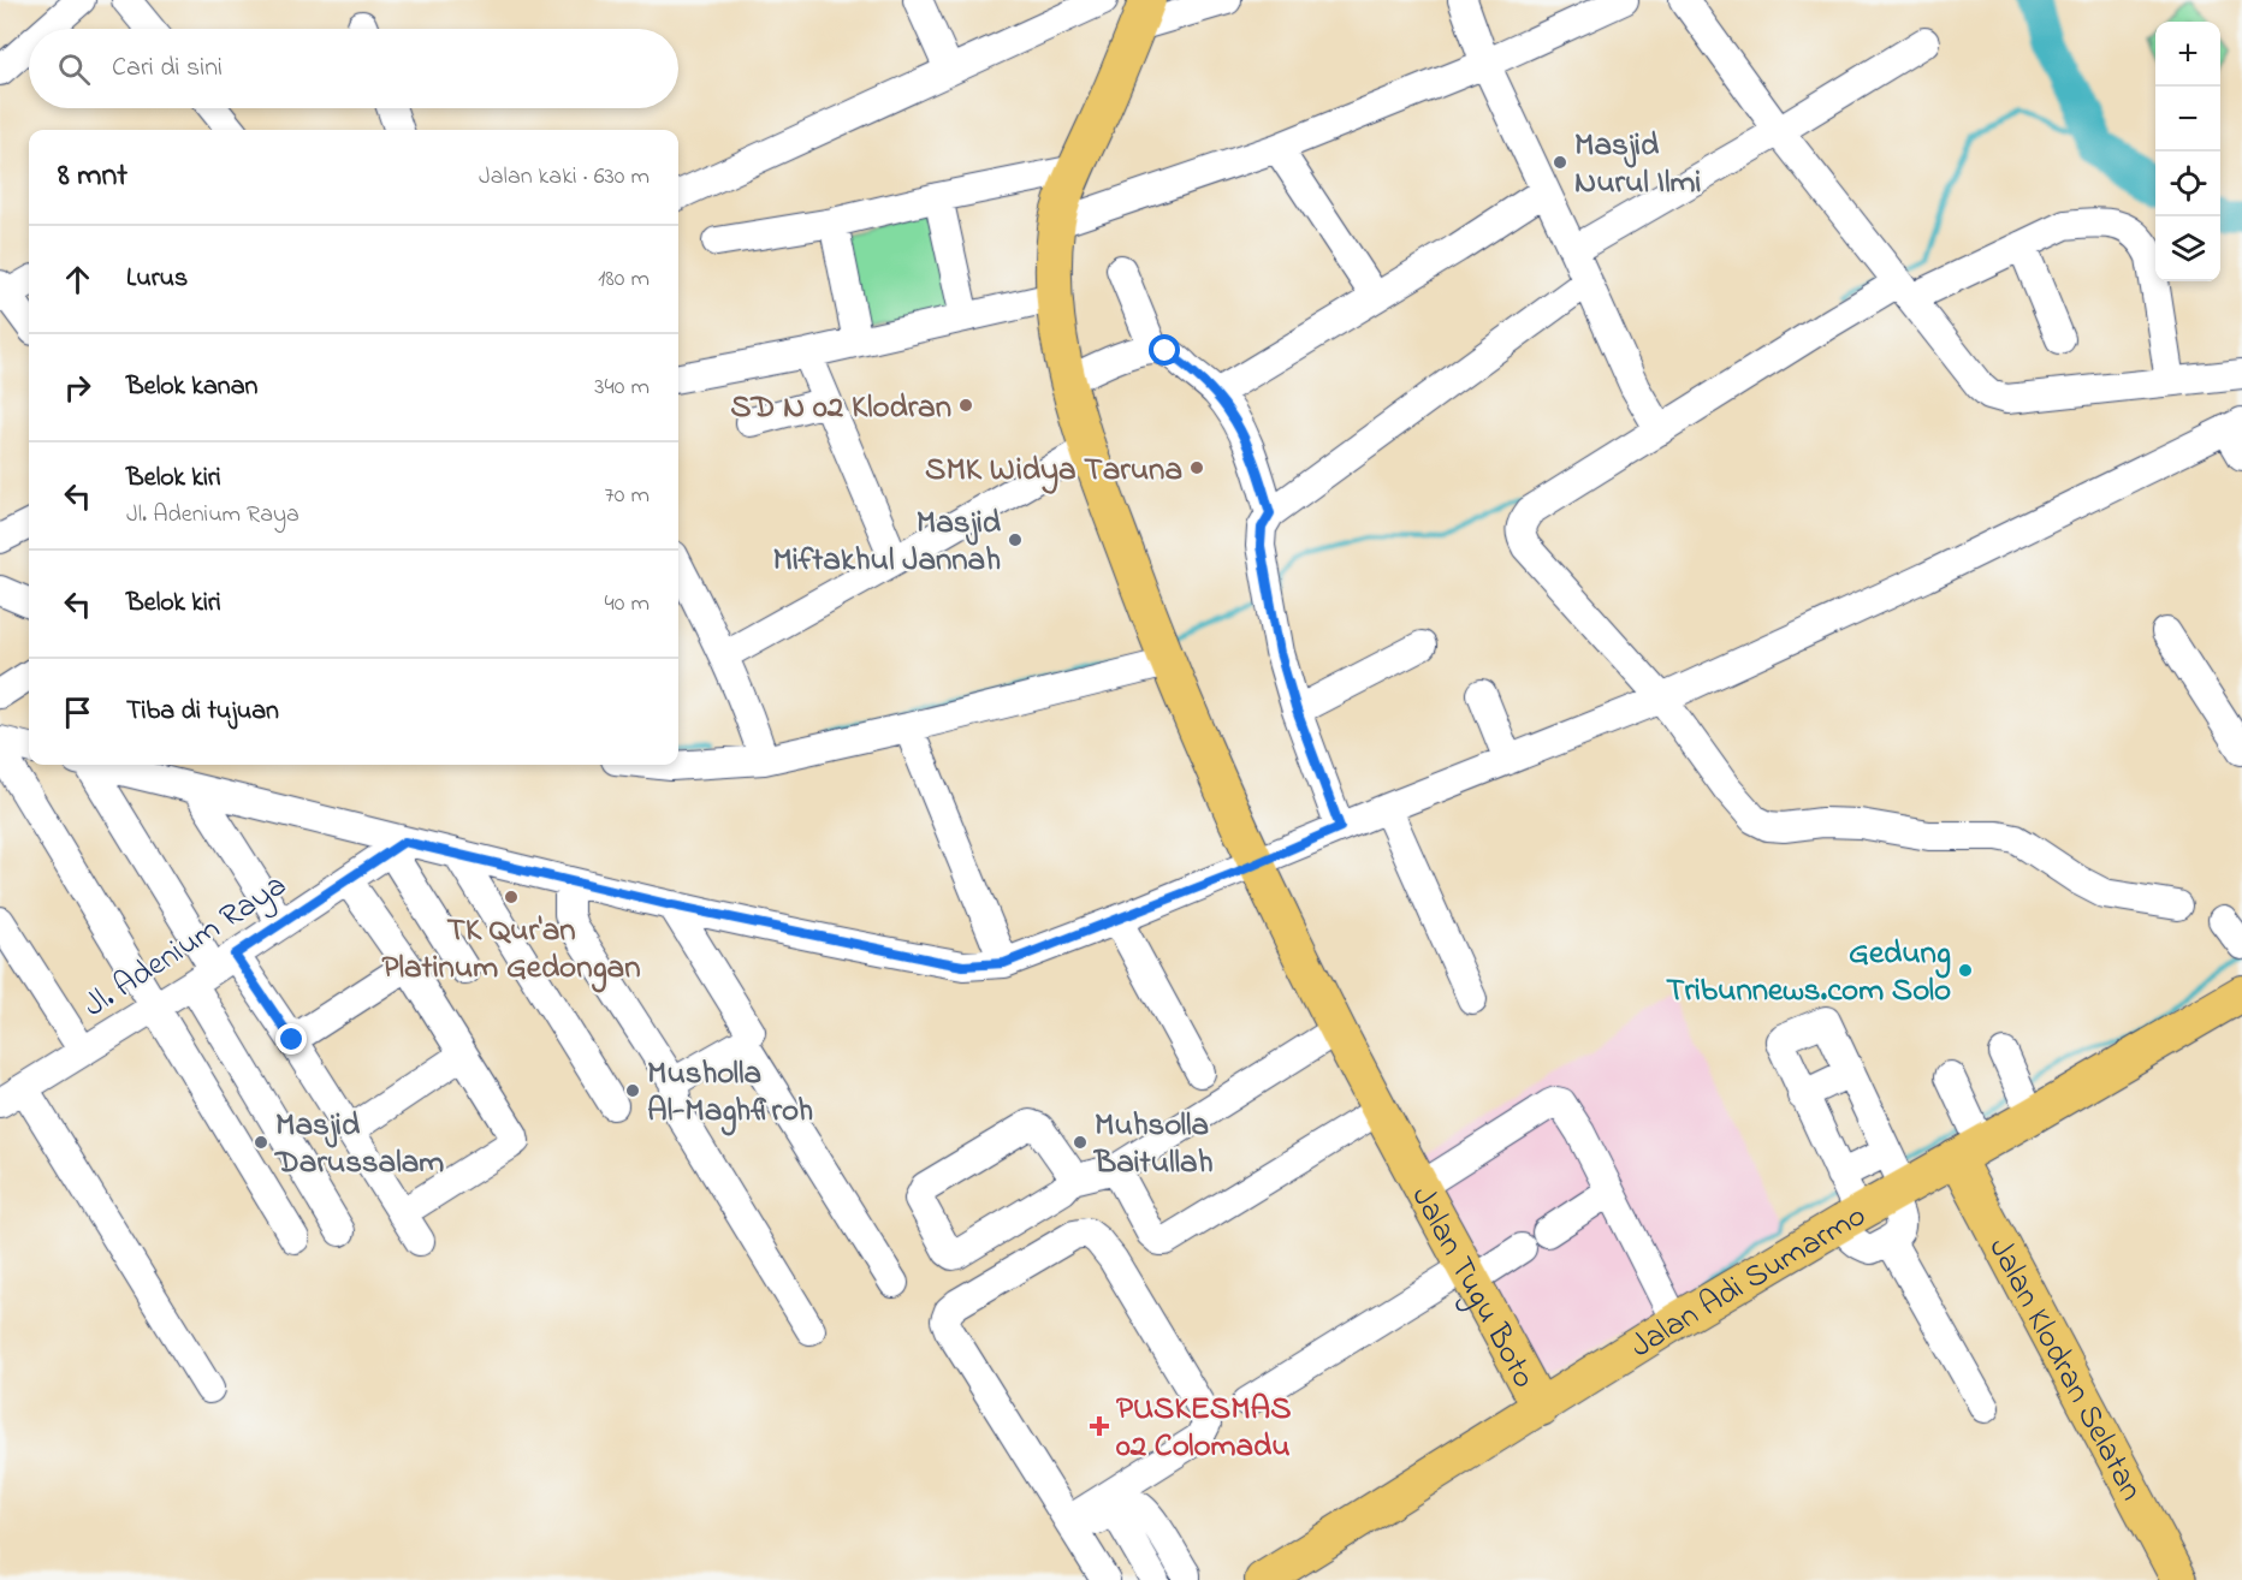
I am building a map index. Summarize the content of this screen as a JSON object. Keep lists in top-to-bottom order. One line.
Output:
{"streets":{"main road":["Jalan Adi Sumarmo","Jalan Tugu Boto","Jalan Klodran Selatan"],"street":["Jl. Adenium Raya"]},"crossings":[["Jalan Adi Sumarmo","Jalan Tugu Boto"],["Jalan Adi Sumarmo","Jalan Klodran Selatan"]],"places":{"other":["Masjid Nurul Ilmi","SD N 02 Klodran","SMK Widya Taruna","Masjid Miftakhul Jannah","TK Qur'an Platinum Gedongan","Gedung Tribunnews.com Solo","Musholla Al-Maghfiroh","Masjid Darussalam","Muhsolla Baitullah"],"health":["PUSKESMAS 02 Colomadu"]},"page":{"map_buttons":["+","−"],"search":"Cari di sini","heading":["8 mnt","Jalan kaki · 630 m"],"list":[["Lurus","180 m"],["Belok kanan","340 m"],["Belok kiri","Jl. Adenium Raya","70 m"],["Belok kiri","40 m"],"Tiba di tujuan"]}}
